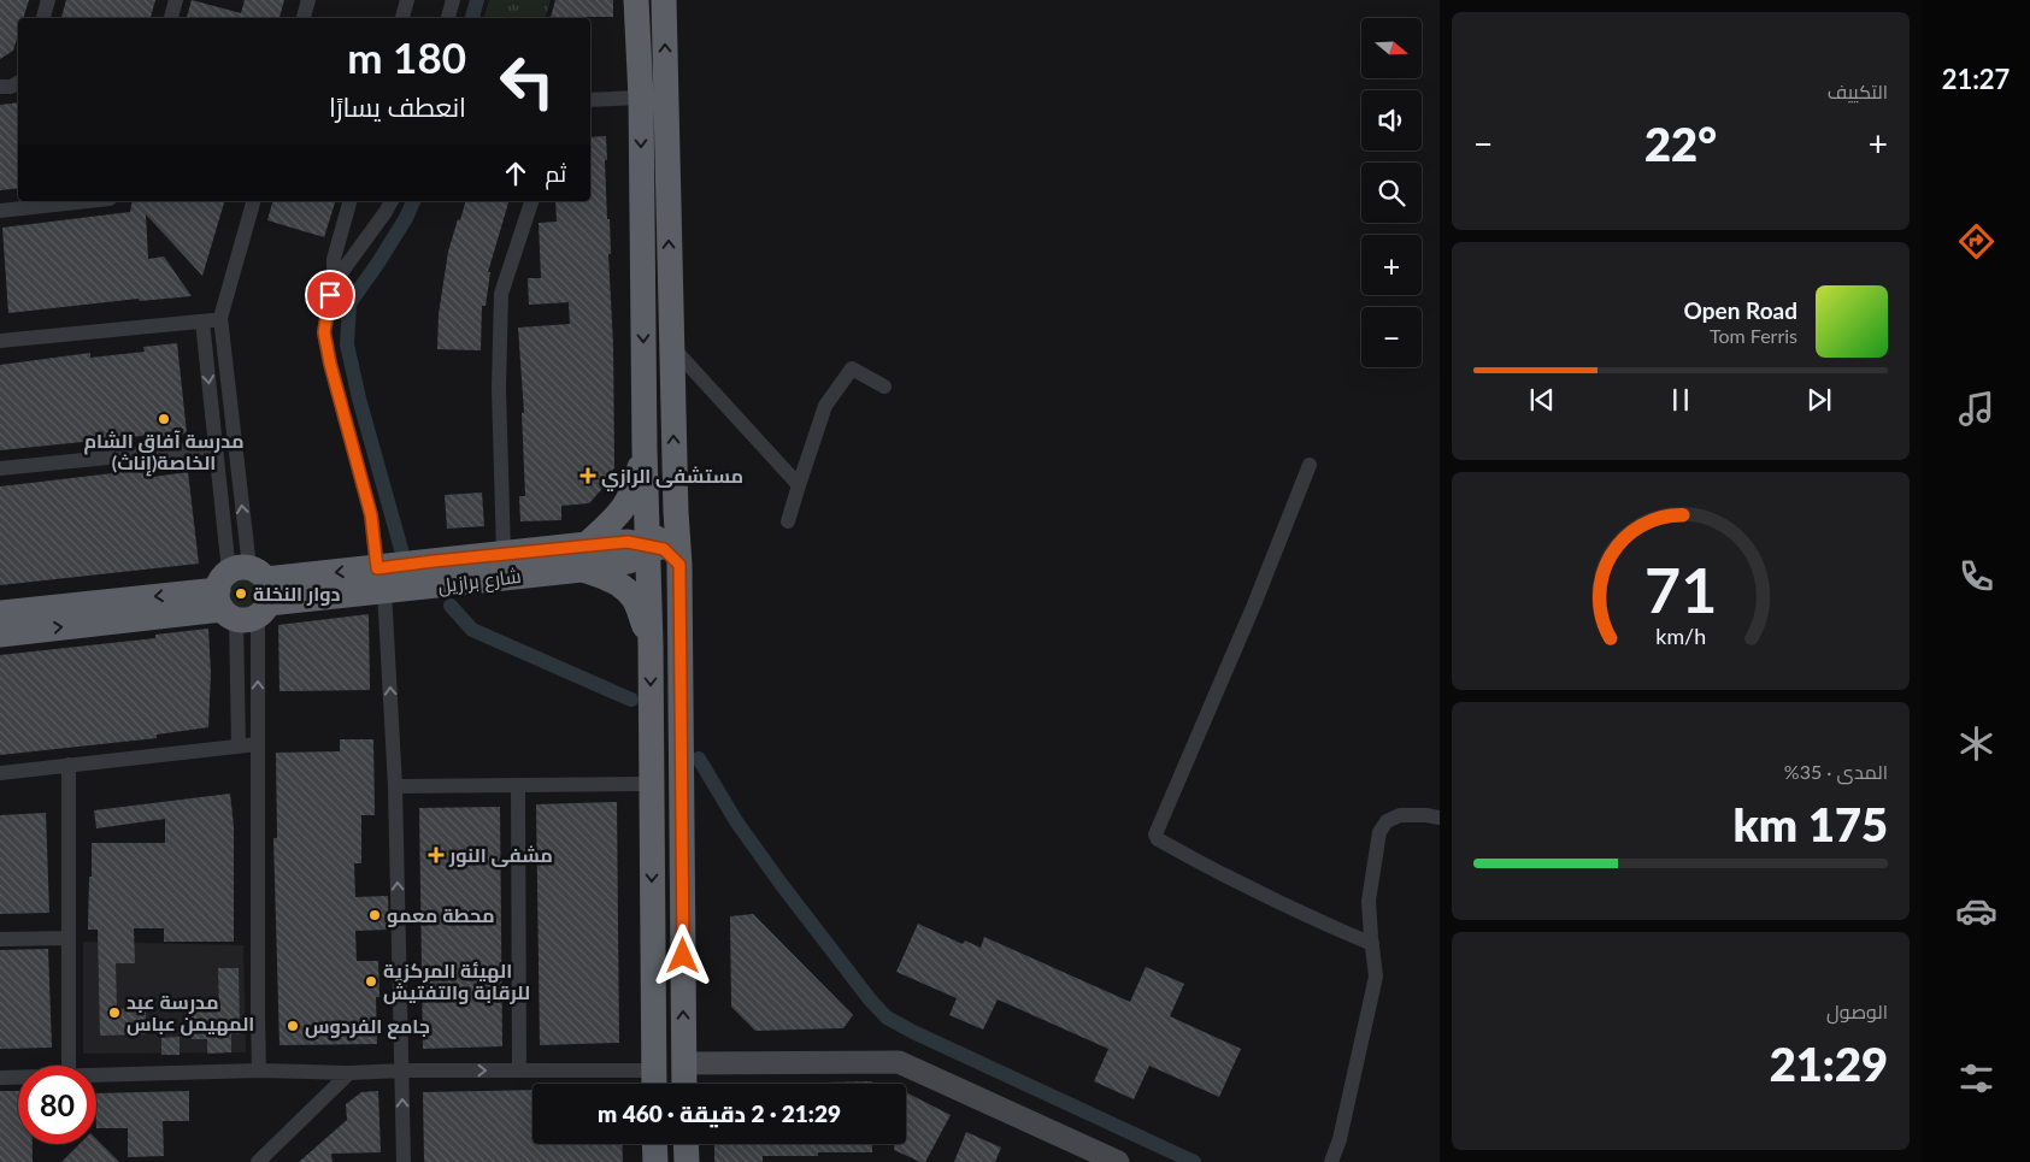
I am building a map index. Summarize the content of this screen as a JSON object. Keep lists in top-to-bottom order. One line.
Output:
{"streets":{"highway":["شارع برازيل"]},"places":{"other":["مدرسة آفاق الشام الخاصة(إناث)","دوار النخلة","محطة معمو","الهيئة المركزية للرقابة والتفتيش","مدرسة عبد المهيمن عباس","جامع الفردوس"],"health":["مستشفى الرازي","مشفى النور"]},"north":"right","page":{"tabs":"21:27","tile":["التكييف",["المدى · 35%","175 km"],["الوصول","21:29"]],"map_buttons":["+","−"],"turn":["180 m","انعطف يسارًا"],"heat":["−","22°","+"],"then":"ثم","song":["Open Road","Tom Ferris"],"limit":"80","trip":"21:29 · 2 دقيقة · 460 m","gauge":["71","km/h"]}}
